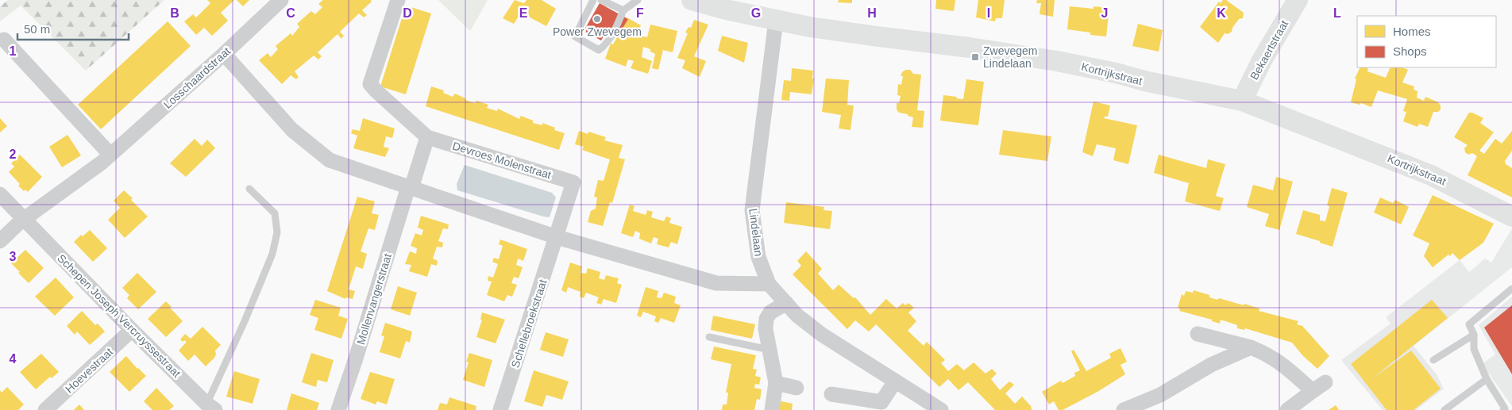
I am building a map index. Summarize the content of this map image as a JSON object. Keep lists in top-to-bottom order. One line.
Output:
{"streets":{"main road":["Bekaertstraat","Kortrijkstraat"],"street":["Losschaardstraat","Devroes Molenstraat","Lindelaan","Mollenvangerstraat","Schepen Joseph Vercruyssestraat","Schellebroekstraat","Hoevestraat"]},"crossings":[["Bekaertstraat","Kortrijkstraat"],["Kortrijkstraat","Lindelaan"],["Losschaardstraat","Schepen Joseph Vercruyssestraat"],["Devroes Molenstraat","Schellebroekstraat"],["Schepen Joseph Vercruyssestraat","Hoevestraat"]],"places":{"other":["Power Zwevegem"],"transit":["Zwevegem Lindelaan"]},"legend":["Homes","Shops"],"scale_bar":"50 m","grid":{"columns":["B","C","D","E","F","G","H","I","J","K","L"],"rows":["1","2","3","4"]}}
